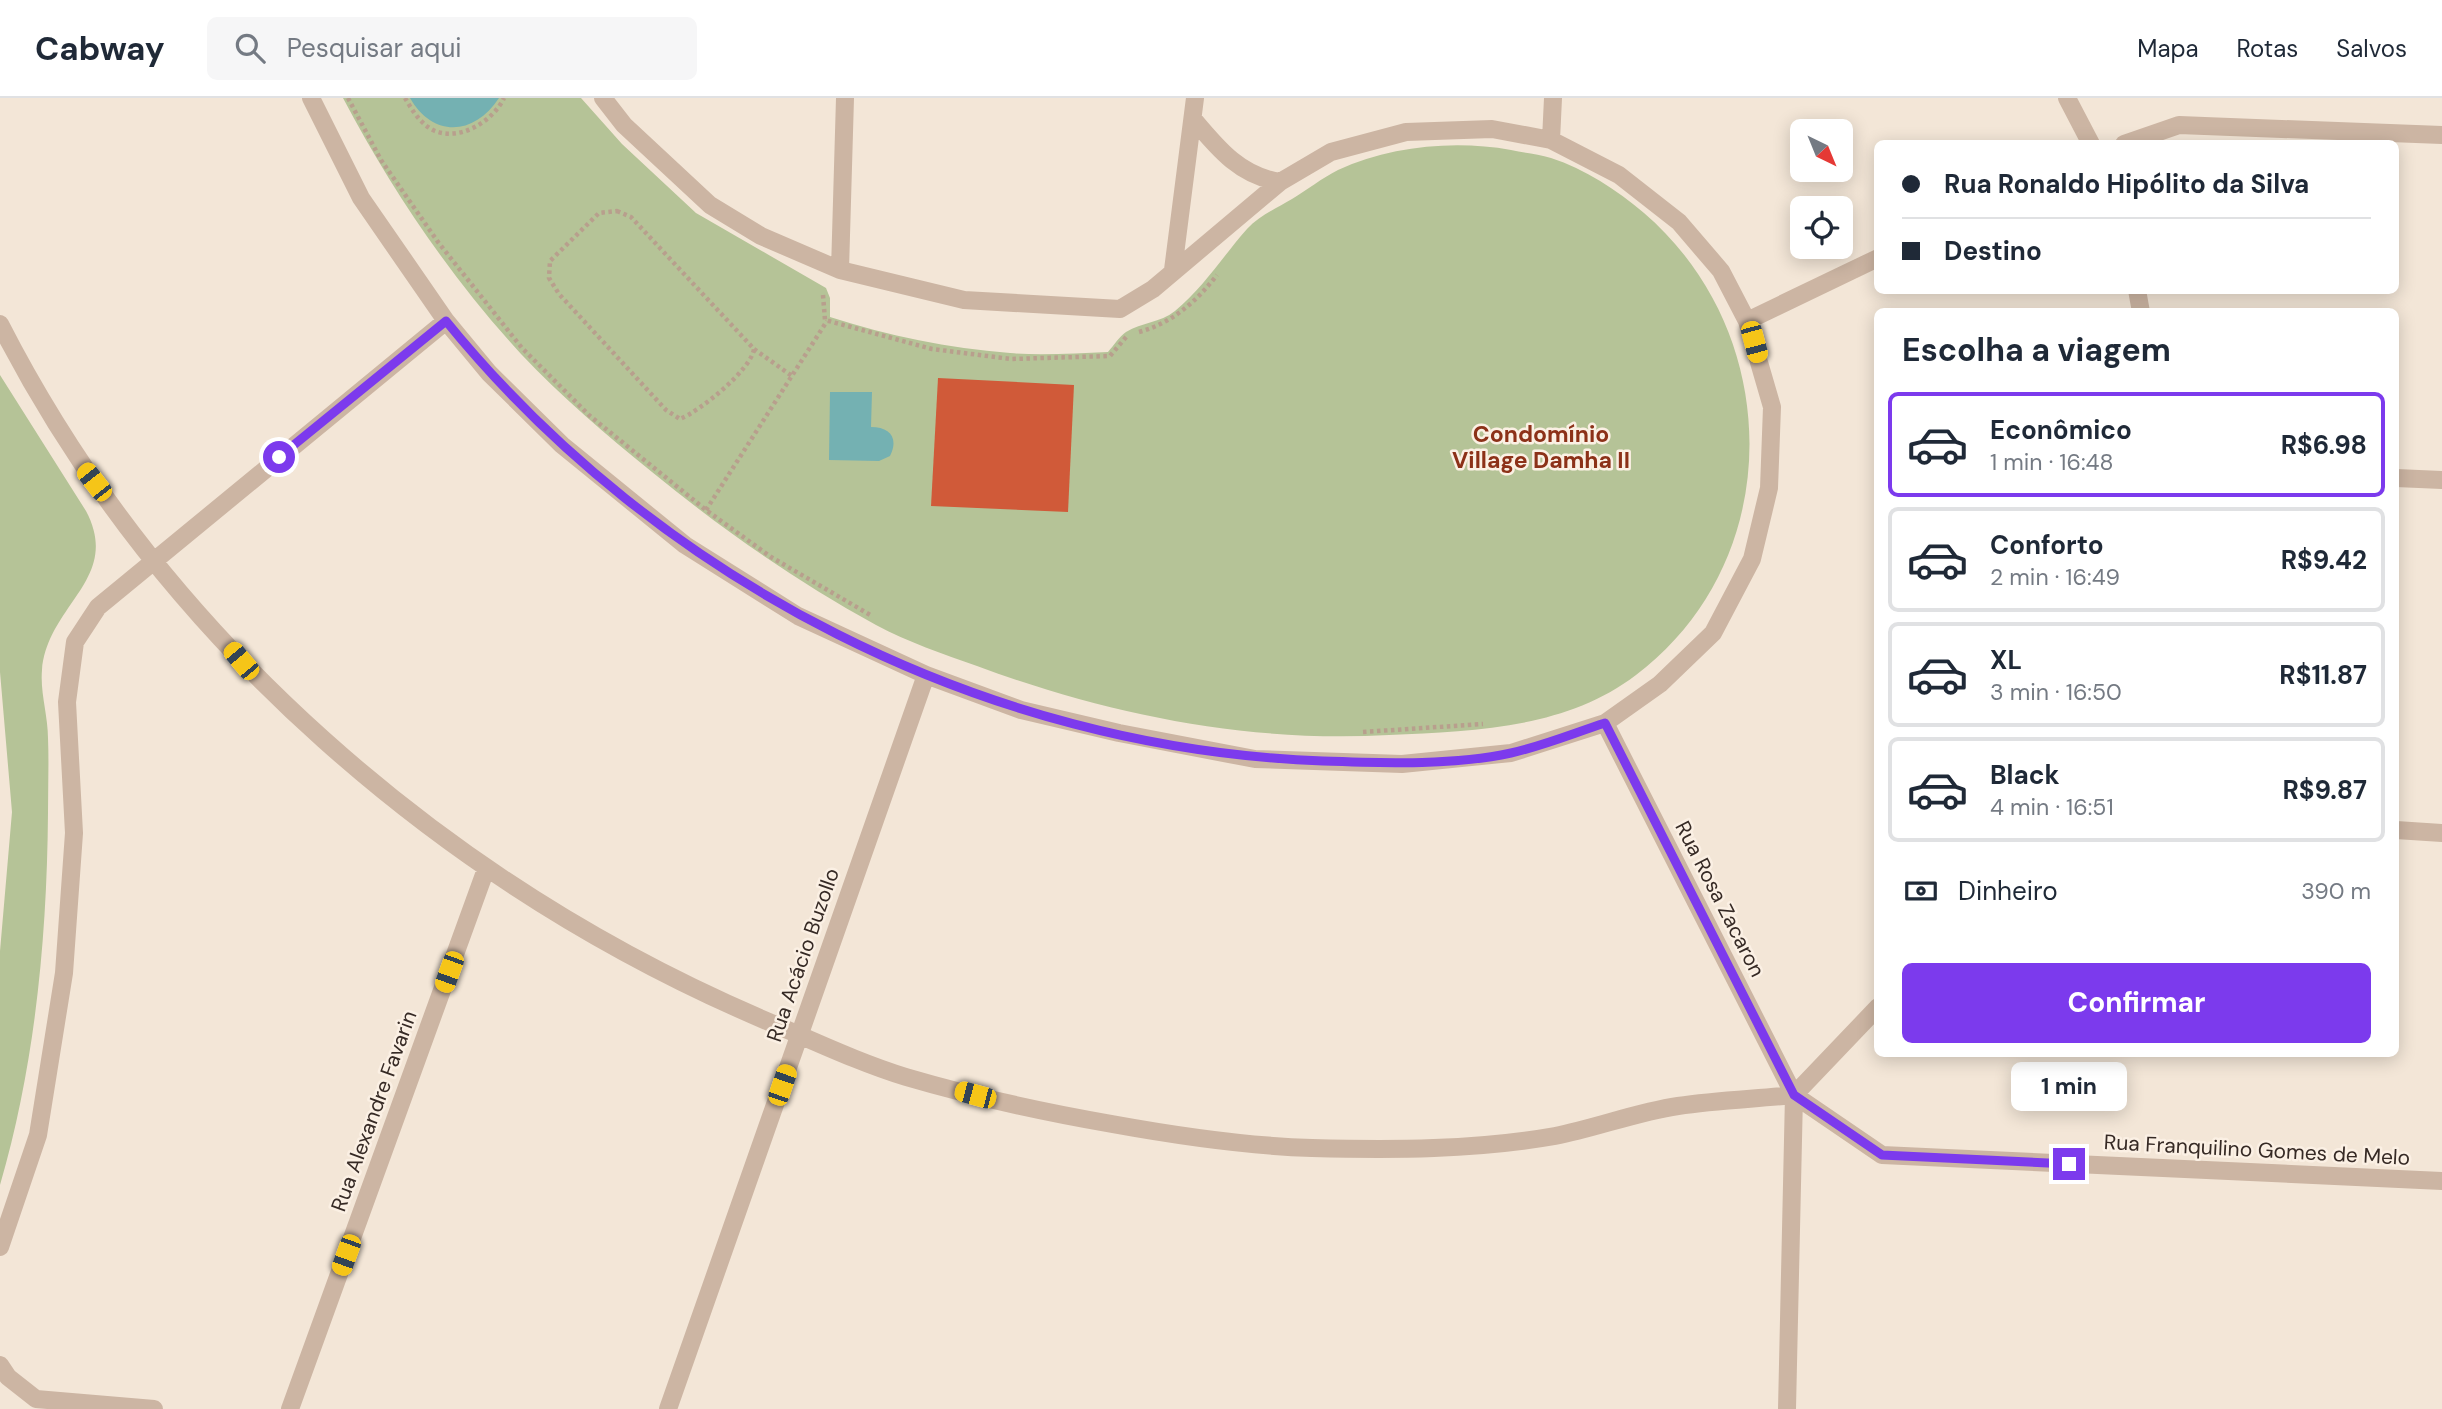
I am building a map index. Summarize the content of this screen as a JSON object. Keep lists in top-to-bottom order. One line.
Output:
{"streets":{"street":["Rua Rosa Zacaron","Rua Acácio Buzollo","Rua Alexandre Favarin","Rua Franquilino Gomes de Melo"]},"crossings":[["Rua Rosa Zacaron","Rua Franquilino Gomes de Melo"]],"districts":["Condomínio Village Damha II"],"north":"bottom right","page":{"header":"Cabway","search":"Pesquisar aqui","nav":["Mapa","Rotas","Salvos"],"banner":["Rua Ronaldo Hipólito da Silva","Destino"],"heading":"Escolha a viagem","list":[{"name":"Econômico","note":"1 min · 16:48","value":"R$6.98"},{"name":"Conforto","note":"2 min · 16:49","value":"R$9.42"},{"name":"XL","note":"3 min · 16:50","value":"R$11.87"},{"name":"Black","note":"4 min · 16:51","value":"R$9.87"}],"pay":["Dinheiro","390 m"],"buttons":"Confirmar","bubble":"1 min"}}
